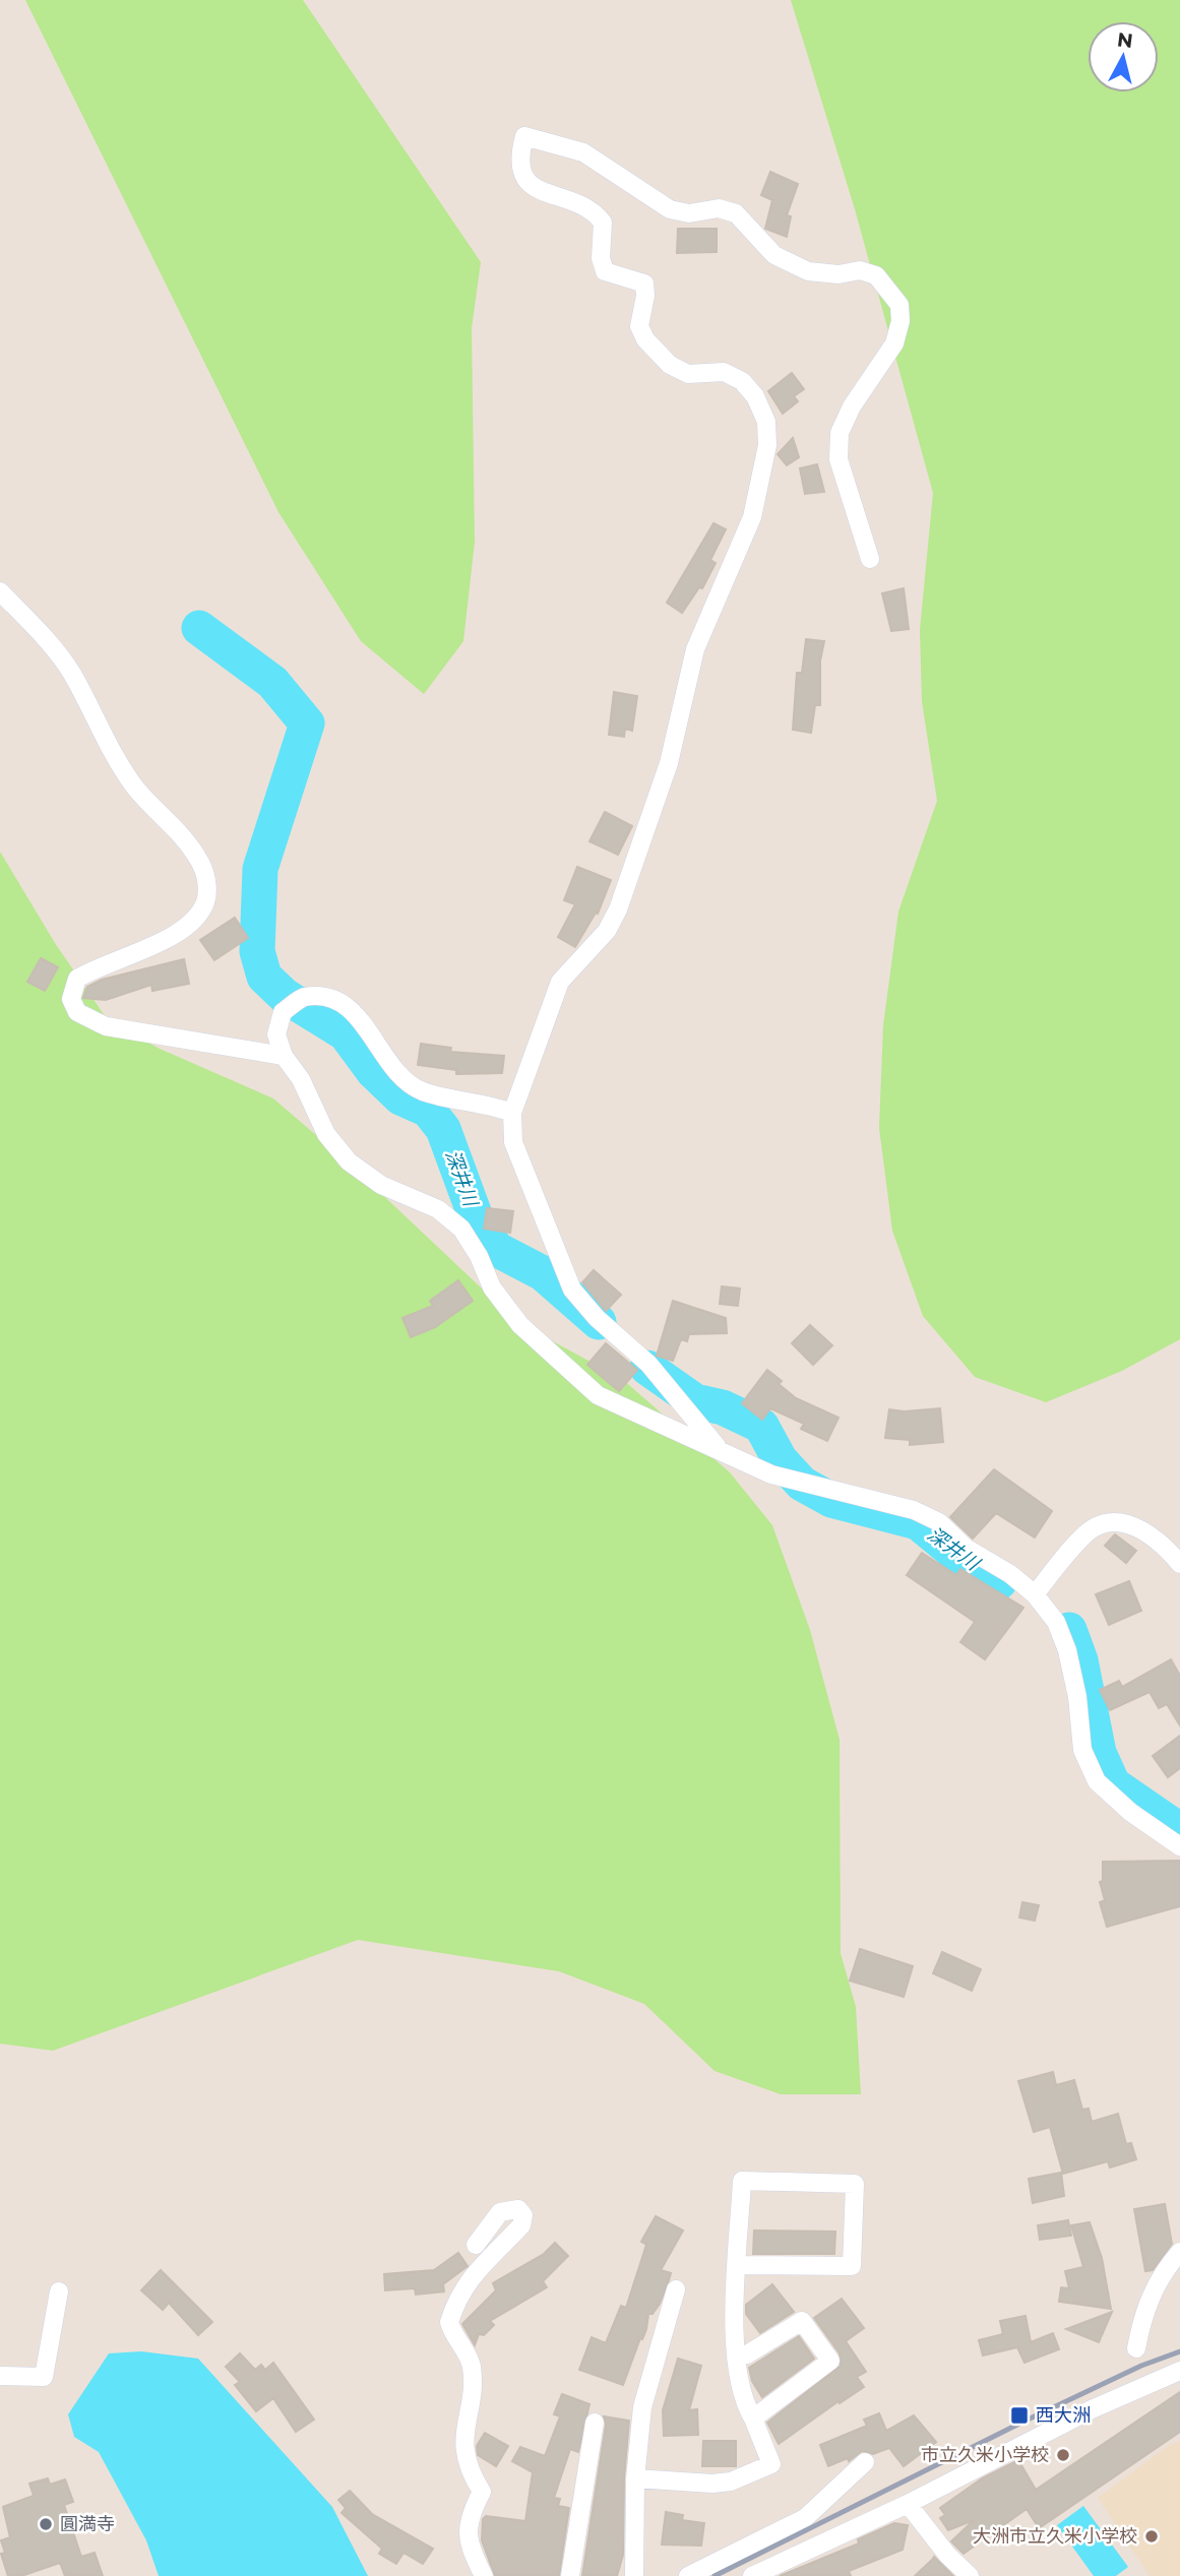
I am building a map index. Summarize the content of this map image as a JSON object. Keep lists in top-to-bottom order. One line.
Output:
{"water":["深井川"],"places":{"transit":["西大洲"],"other":["市立久米小学校","圓満寺","大洲市立久米小学校"]},"north":"top"}
